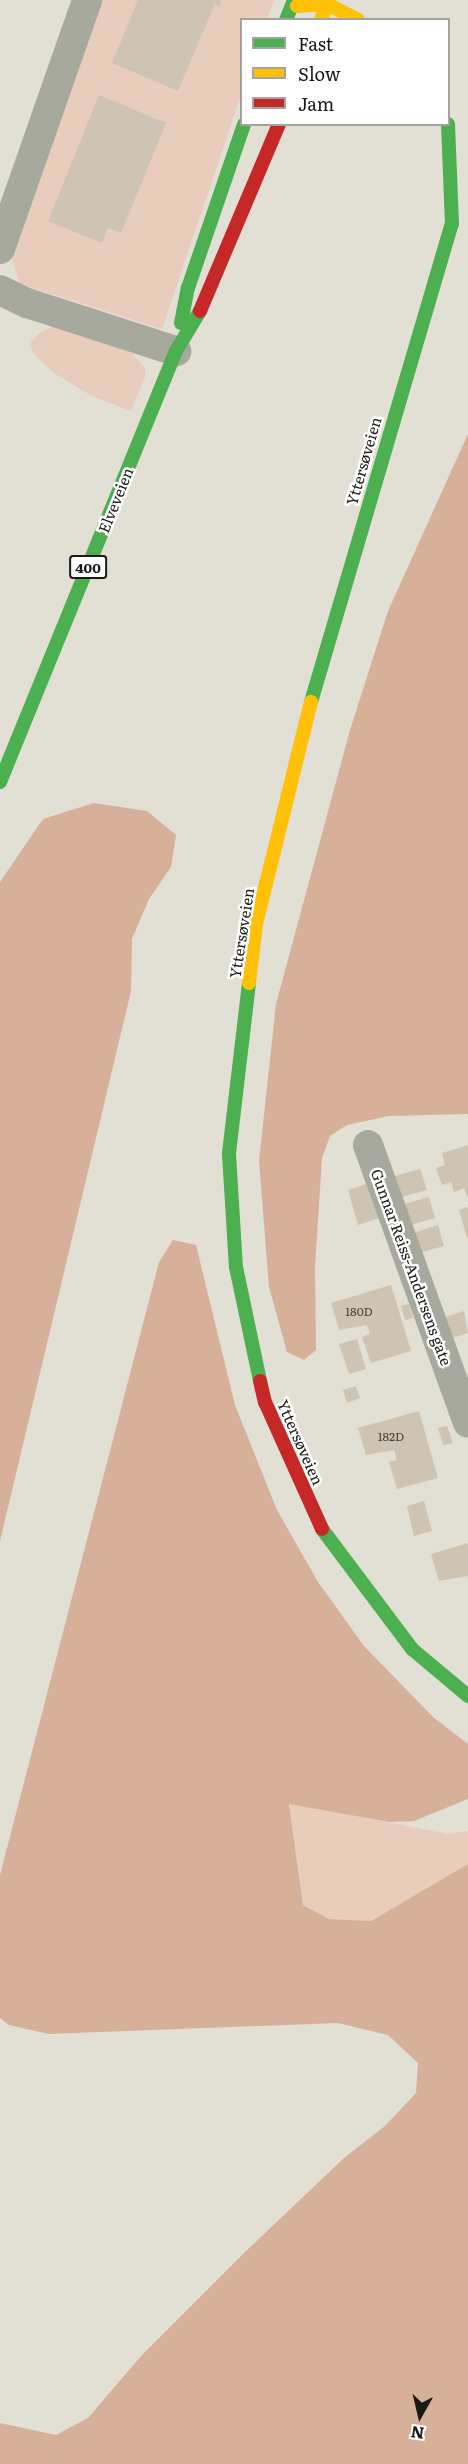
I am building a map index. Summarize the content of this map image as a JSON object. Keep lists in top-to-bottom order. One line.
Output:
{"streets":{"main road":["Yttersøveien","Elveveien","400"],"street":["Gunnar Reiss-Andersens gate"]},"house_numbers":["180D","182D"],"legend":["Fast","Slow","Jam"],"north":"bottom"}
